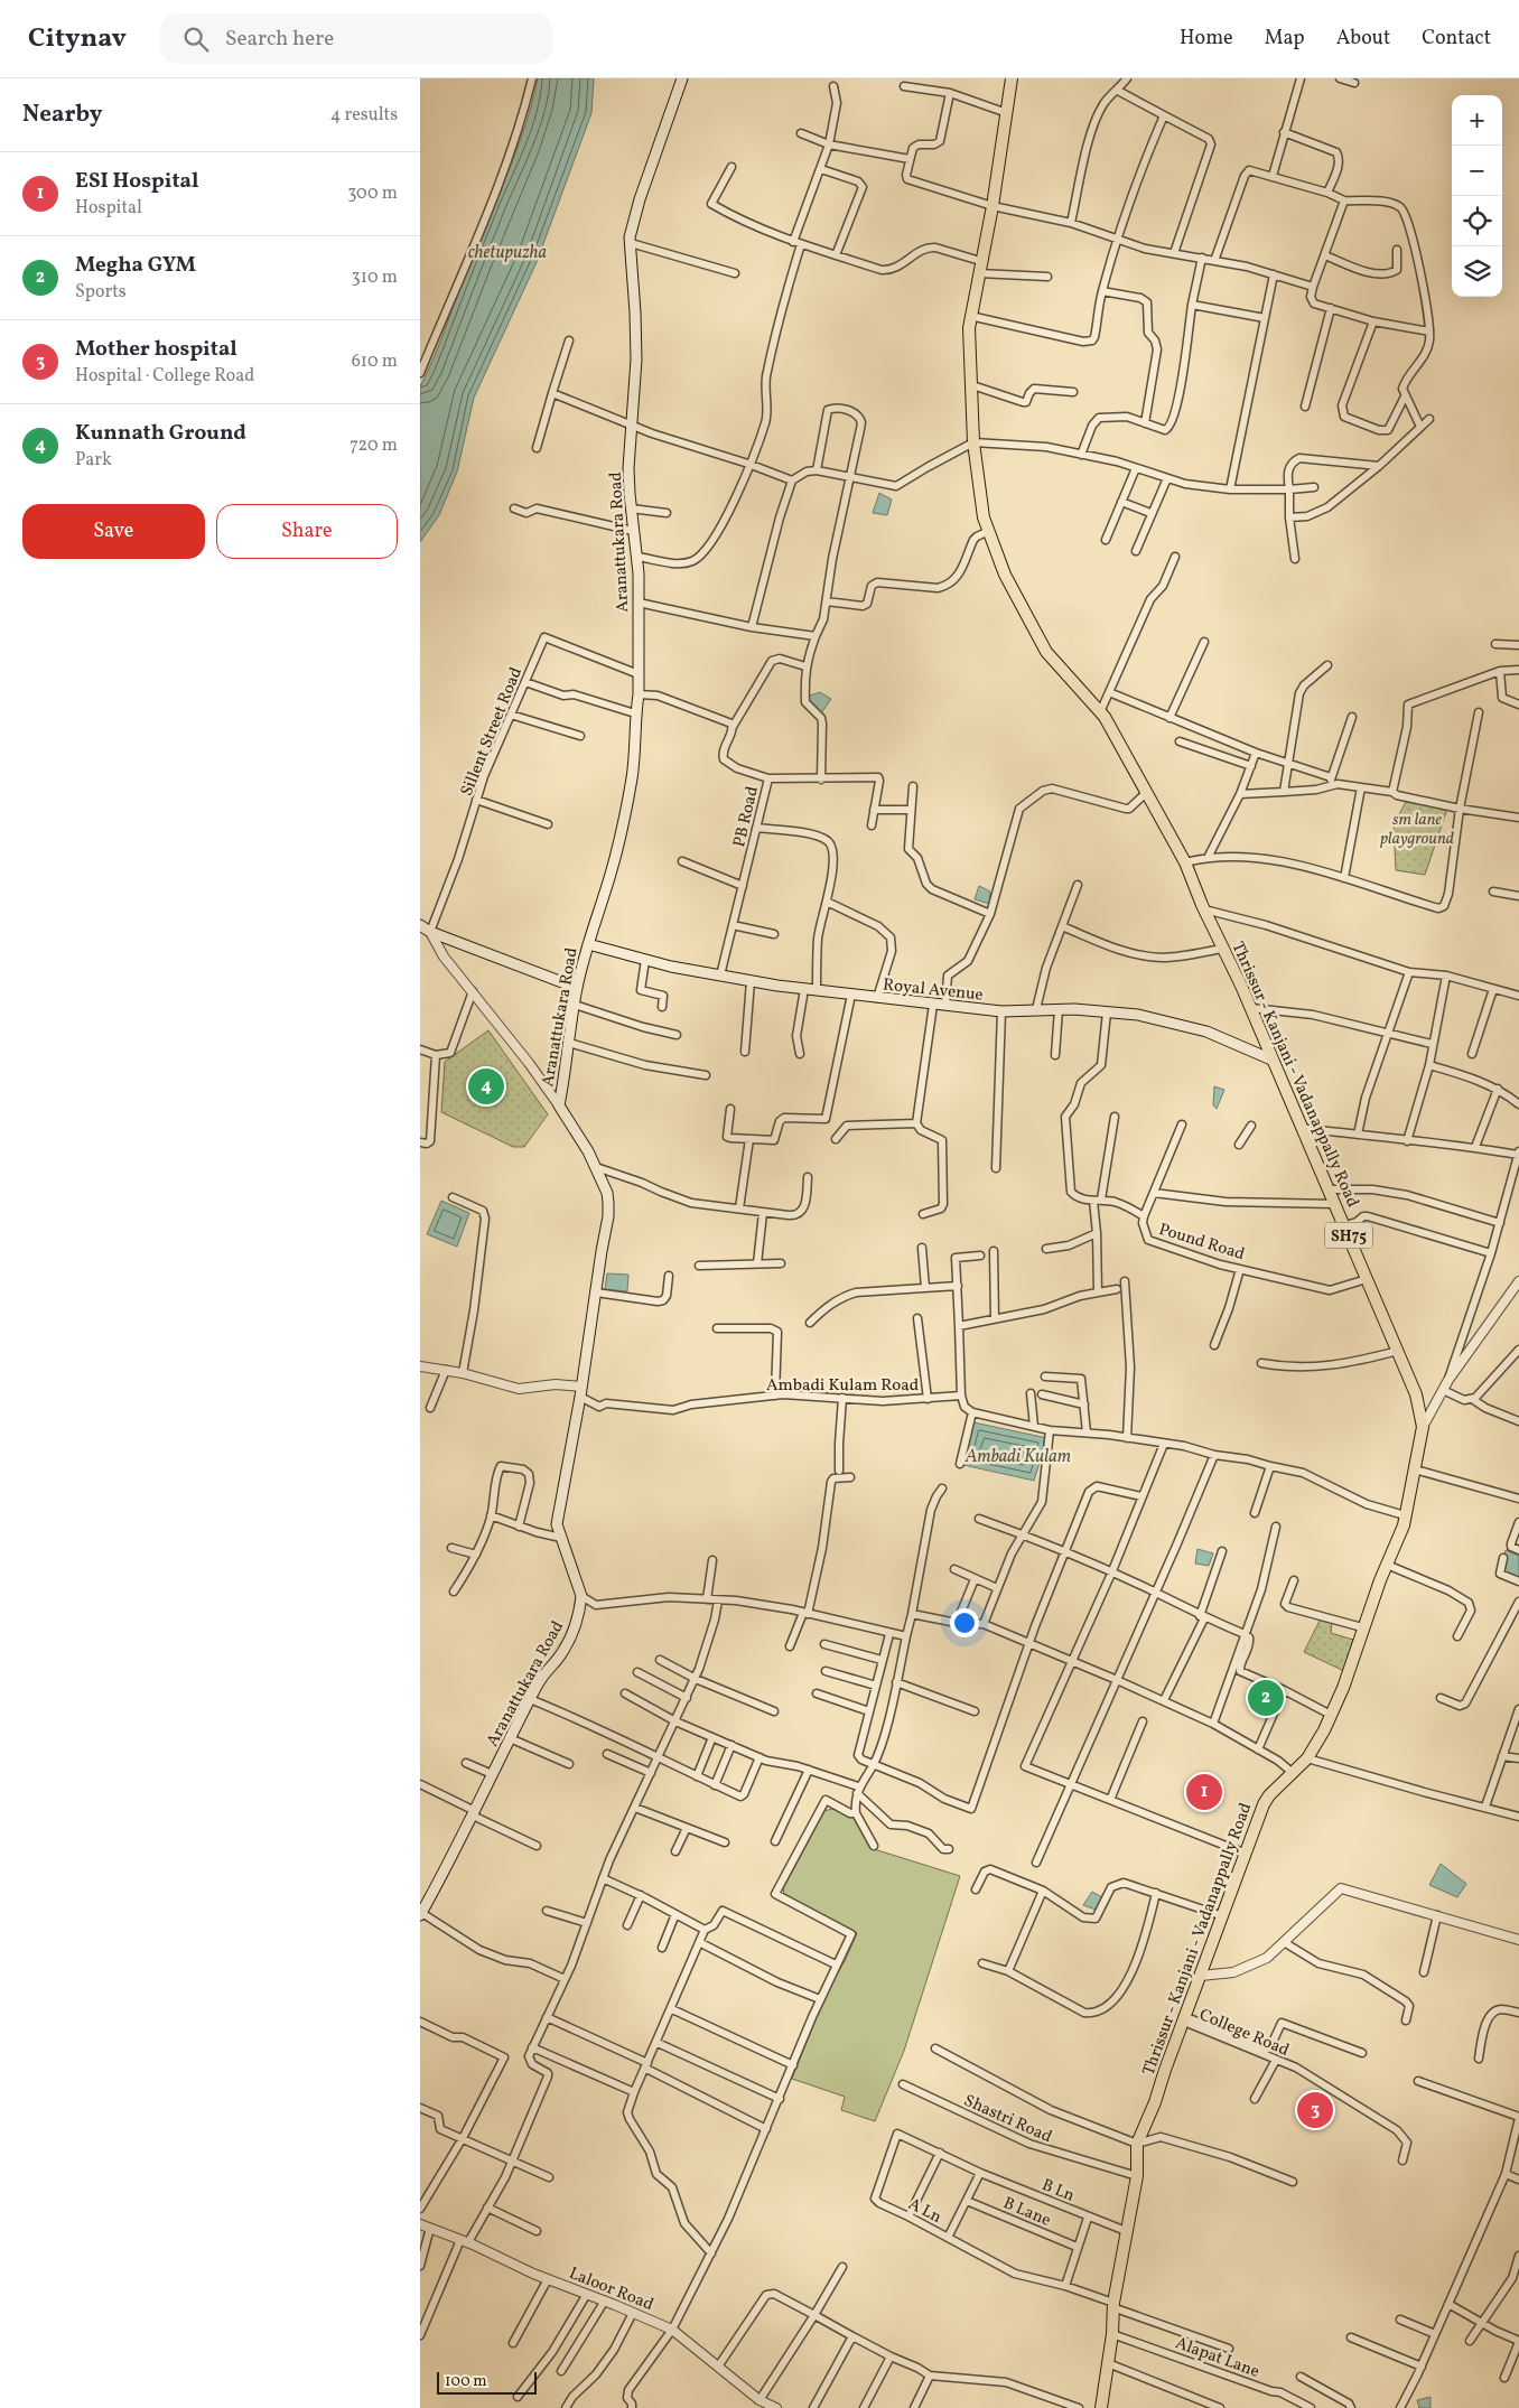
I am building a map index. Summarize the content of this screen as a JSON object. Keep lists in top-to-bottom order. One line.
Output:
{"streets":{"main road":["Aranattukara Road","Royal Avenue","Thrissur - Kanjani - Vadanappally Road","SH75"],"street":["Sillent Street Road","PB Road","Pound Road","Ambadi Kulam Road","College Road","Shastri Road","B Ln","A Ln","B Lane","Laloor Road","Alapat Lane"]},"crossings":[["Aranattukara Road","Sillent Street Road"],["Aranattukara Road","Royal Avenue"],["Aranattukara Road","Ambadi Kulam Road"],["PB Road","Royal Avenue"],["Royal Avenue","Thrissur - Kanjani - Vadanappally Road"],["Thrissur - Kanjani - Vadanappally Road","Pound Road"],["Thrissur - Kanjani - Vadanappally Road","College Road"],["Thrissur - Kanjani - Vadanappally Road","Shastri Road"],["Thrissur - Kanjani - Vadanappally Road","B Ln"],["Thrissur - Kanjani - Vadanappally Road","A Ln"],["Thrissur - Kanjani - Vadanappally Road","Alapat Lane"],["B Ln","A Ln"]],"water":["chetupuzha","Ambadi Kulam"],"parks":["sm lane playground"],"scale_bar":"100 m","page":{"header":"Citynav","search":"Search here","nav":["Home","Map","About","Contact"],"heading":["Nearby","4 results"],"map_buttons":["+","−"],"list":[{"mark":"1","name":"ESI Hospital","note":"Hospital","value":"300 m"},{"mark":"2","name":"Megha GYM","note":"Sports","value":"310 m"},{"mark":"3","name":"Mother hospital","note":"Hospital · College Road","value":"610 m"},{"mark":"4","name":"Kunnath Ground","note":"Park","value":"720 m"}],"buttons":["Save","Share"],"pins":["4","2","1","3"],"scale":"100 m"}}
